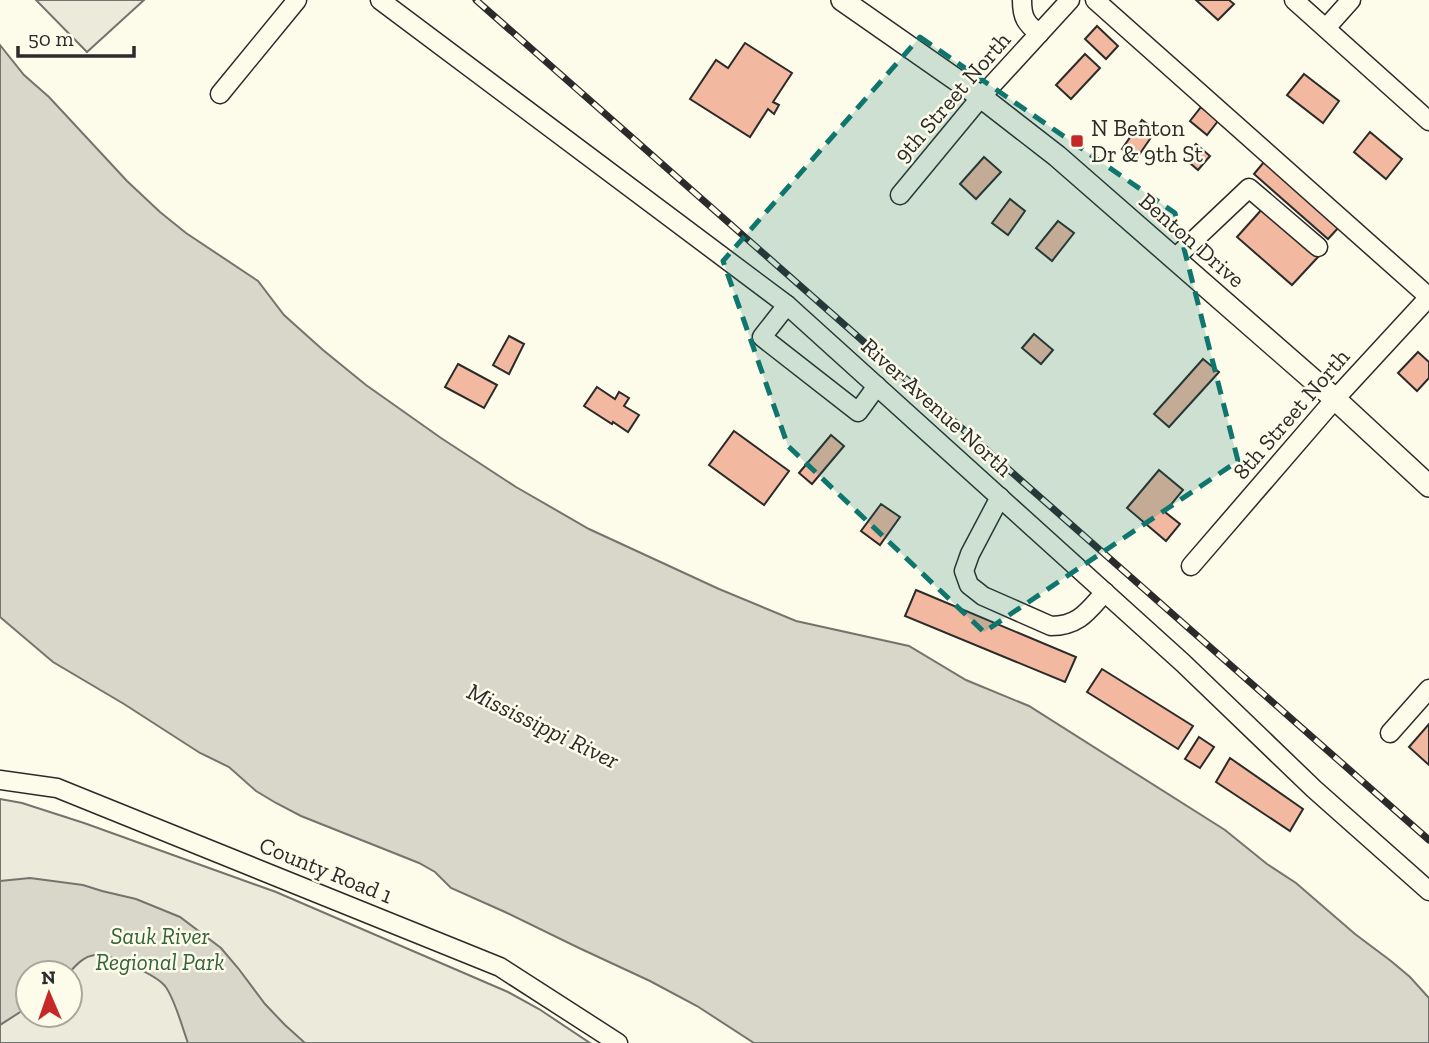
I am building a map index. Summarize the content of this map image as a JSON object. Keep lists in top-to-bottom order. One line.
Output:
{"streets":{"main road":["Benton Drive"],"street":["9th Street North","River Avenue North","8th Street North","County Road 1"]},"crossings":[["9th Street North","Benton Drive"],["Benton Drive","8th Street North"]],"water":["Mississippi River"],"parks":["Sauk River Regional Park"],"places":{"transit":["N Benton Dr & 9th St"]},"scale_bar":"50 m","north":"top"}
